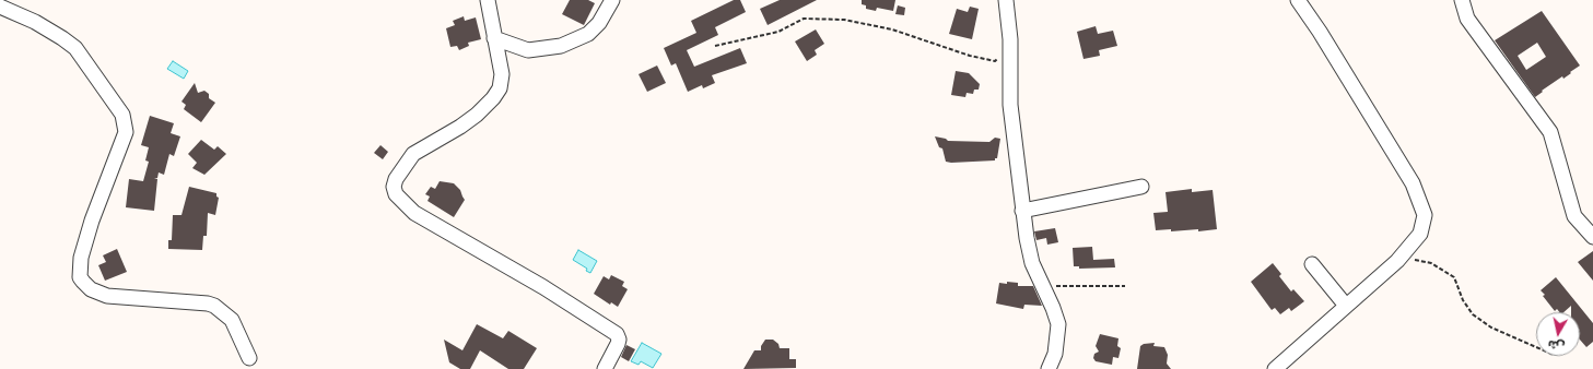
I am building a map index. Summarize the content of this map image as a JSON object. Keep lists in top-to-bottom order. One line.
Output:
{"north":"bottom"}
